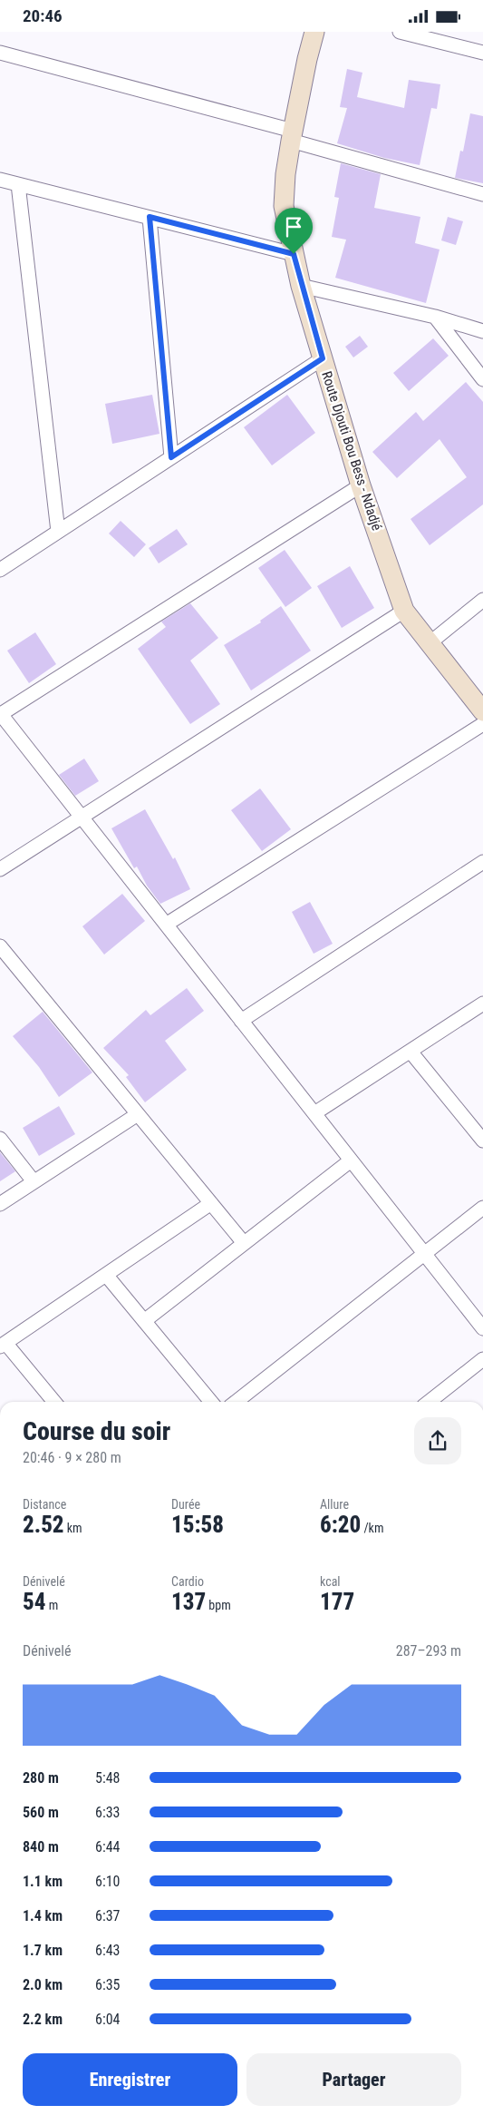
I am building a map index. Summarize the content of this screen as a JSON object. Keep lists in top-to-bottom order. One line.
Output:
{"streets":{"main road":["Route Djouti Bou Bess - Ndadjé"]},"page":{"status":"20:46","heading":["Course du soir","20:46 · 9 × 280 m"],"stats":[["Distance","2.52 km"],["Durée","15:58"],["Allure","6:20 /km"],["Dénivelé","54 m"],["Cardio","137 bpm"],["kcal","177"]],"chart":["Dénivelé","287–293 m"],"list":[{"name":"280 m","note":"5:48"},{"name":"560 m","note":"6:33"},{"name":"840 m","note":"6:44"},{"name":"1.1 km","note":"6:10"},{"name":"1.4 km","note":"6:37"},{"name":"1.7 km","note":"6:43"},{"name":"2.0 km","note":"6:35"},{"name":"2.2 km","note":"6:04"}],"buttons":["Enregistrer","Partager"]}}
